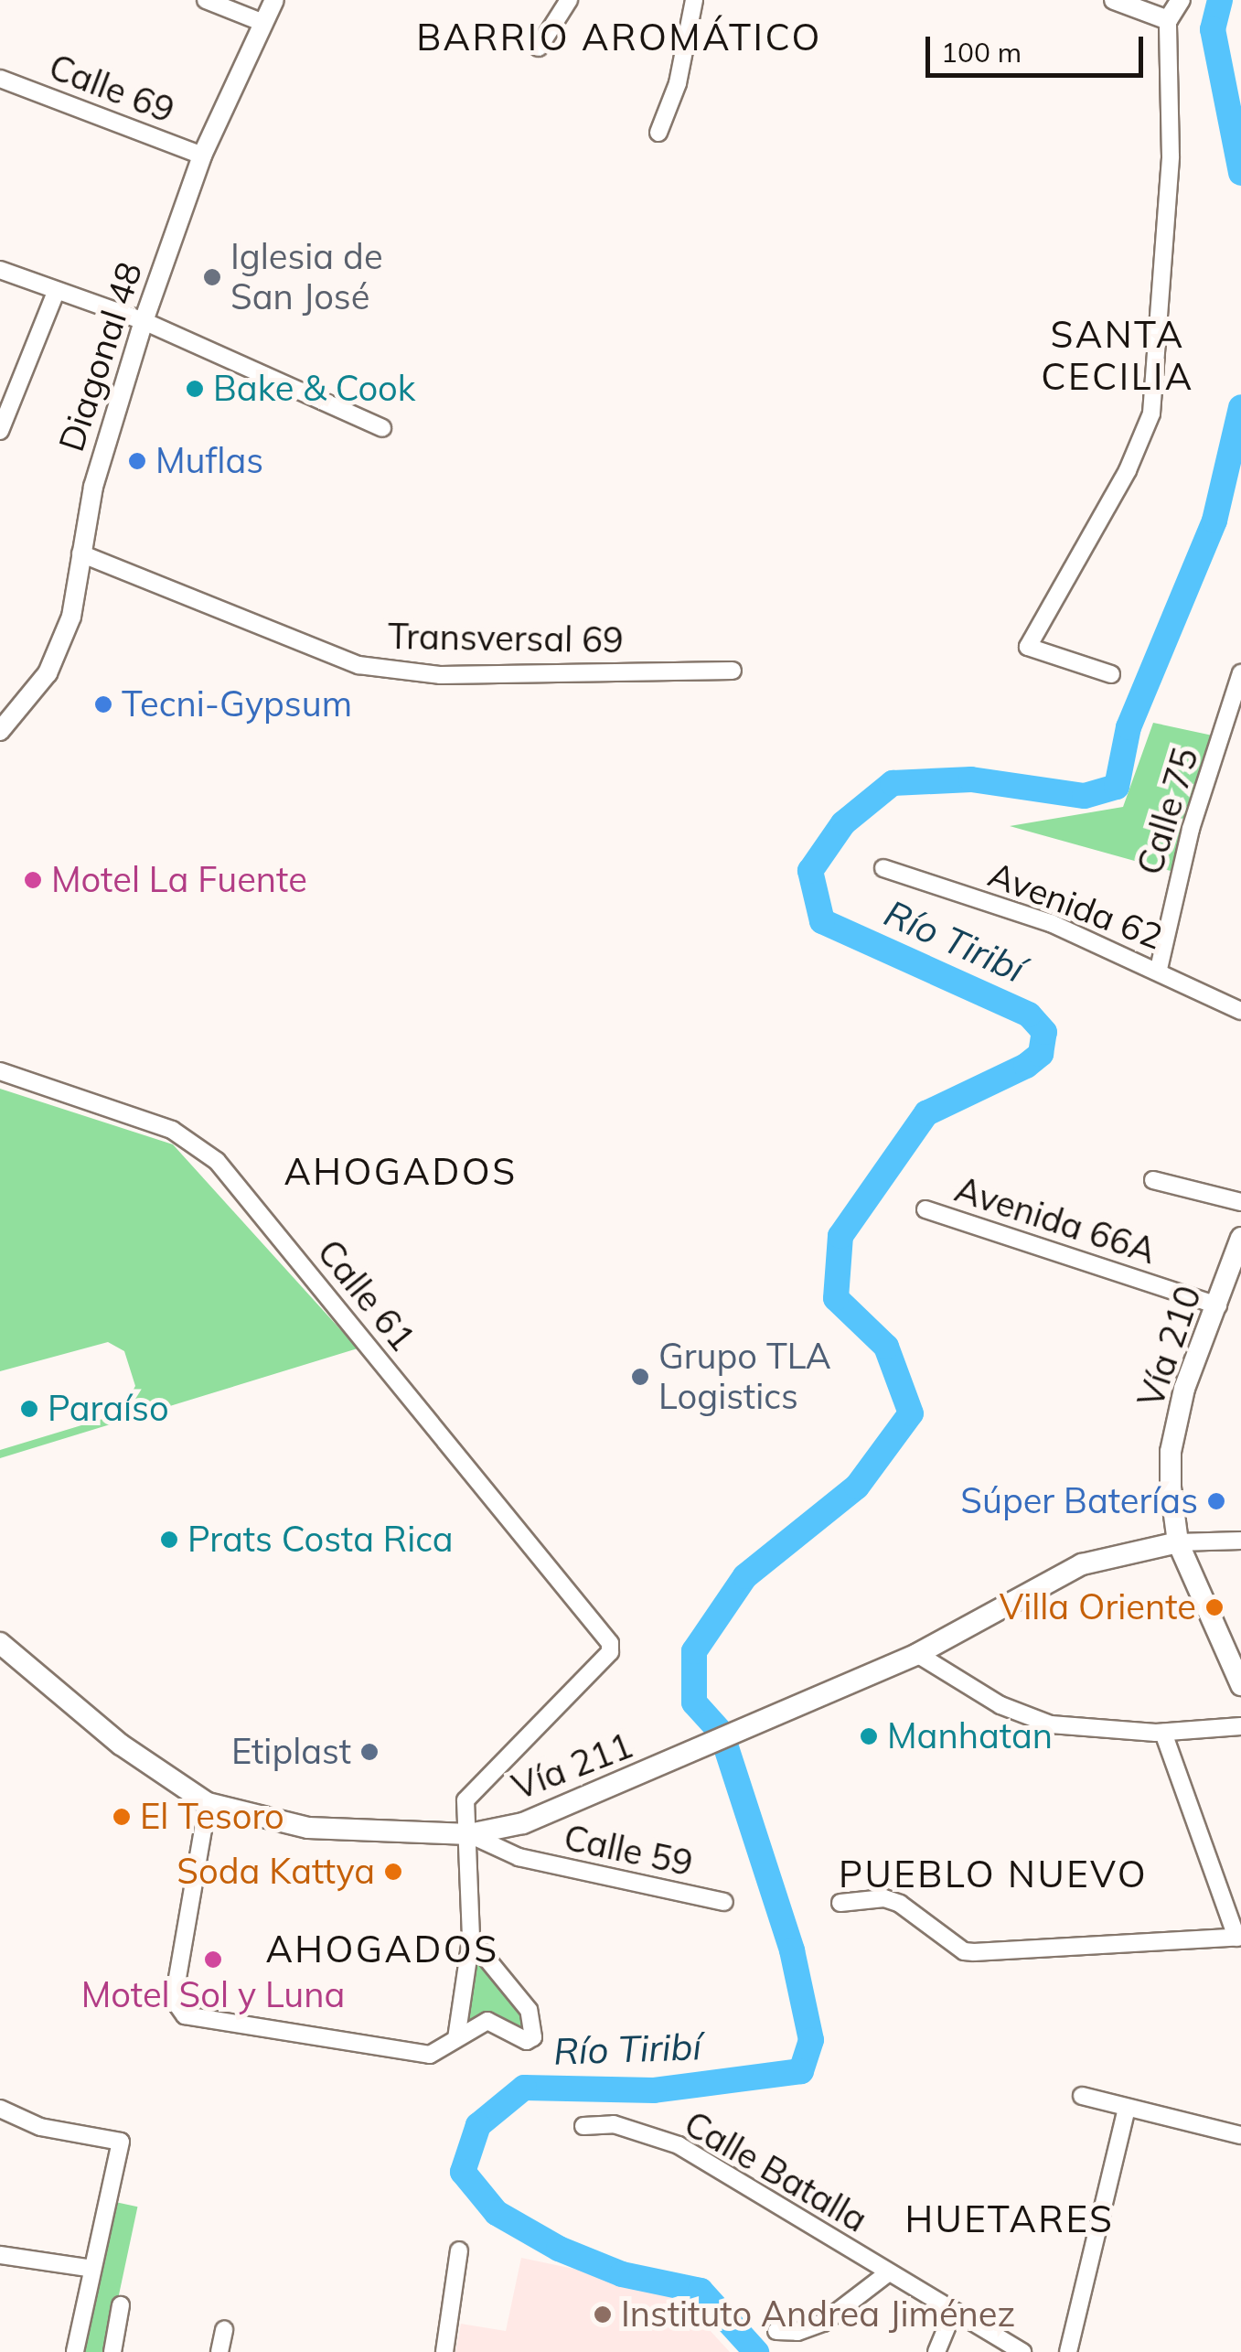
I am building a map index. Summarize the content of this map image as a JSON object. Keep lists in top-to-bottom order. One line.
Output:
{"streets":{"main road":["Vía 210","Vía 211"],"street":["Calle 69","Diagonal 48","Transversal 69","Calle 75","Avenida 62","Avenida 66A","Calle 61","Calle 59","Calle Batalla"]},"crossings":[["Calle 69","Diagonal 48"],["Diagonal 48","Transversal 69"],["Calle 75","Avenida 62"],["Avenida 66A","Vía 210"],["Calle 61","Vía 211"],["Calle 61","Calle 59"],["Vía 210","Vía 211"],["Vía 211","Calle 59"]],"districts":["BARRIO AROMÁTICO","SANTA CECILIA","AHOGADOS","PUEBLO NUEVO","AHOGADOS","HUETARES"],"water":["Río Tiribí"],"places":["Iglesia de San José","Bake & Cook","Muflas","Tecni-Gypsum","Motel La Fuente","Grupo TLA Logistics","Paraíso","Súper Baterías","Prats Costa Rica","Villa Oriente","Manhatan","Etiplast","El Tesoro","Soda Kattya","Motel Sol y Luna","Instituto Andrea Jiménez"],"scale_bar":"100 m"}
